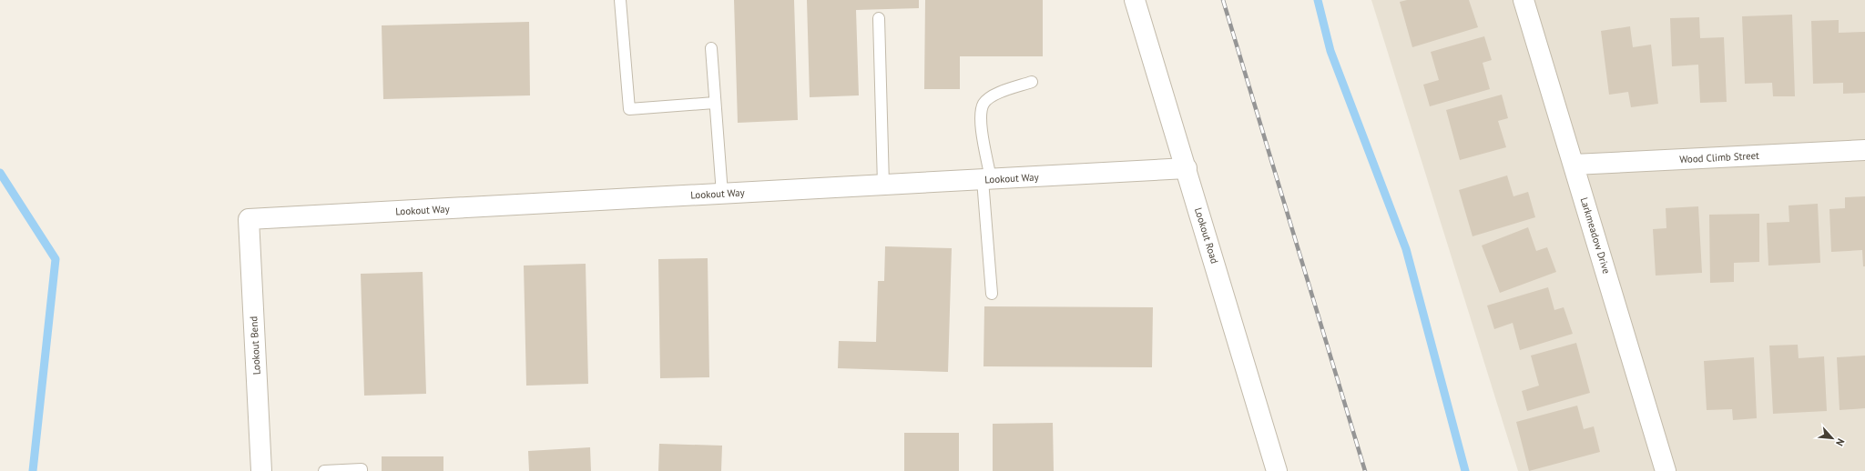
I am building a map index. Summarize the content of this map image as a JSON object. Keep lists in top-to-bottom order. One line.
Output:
{"streets":{"street":["Wood Climb Street","Lookout Way","Lookout Road","Larkmeadow Drive","Lookout Bend"]},"crossings":[["Wood Climb Street","Larkmeadow Drive"],["Lookout Way","Lookout Road"],["Lookout Way","Lookout Bend"]],"north":"bottom right"}
